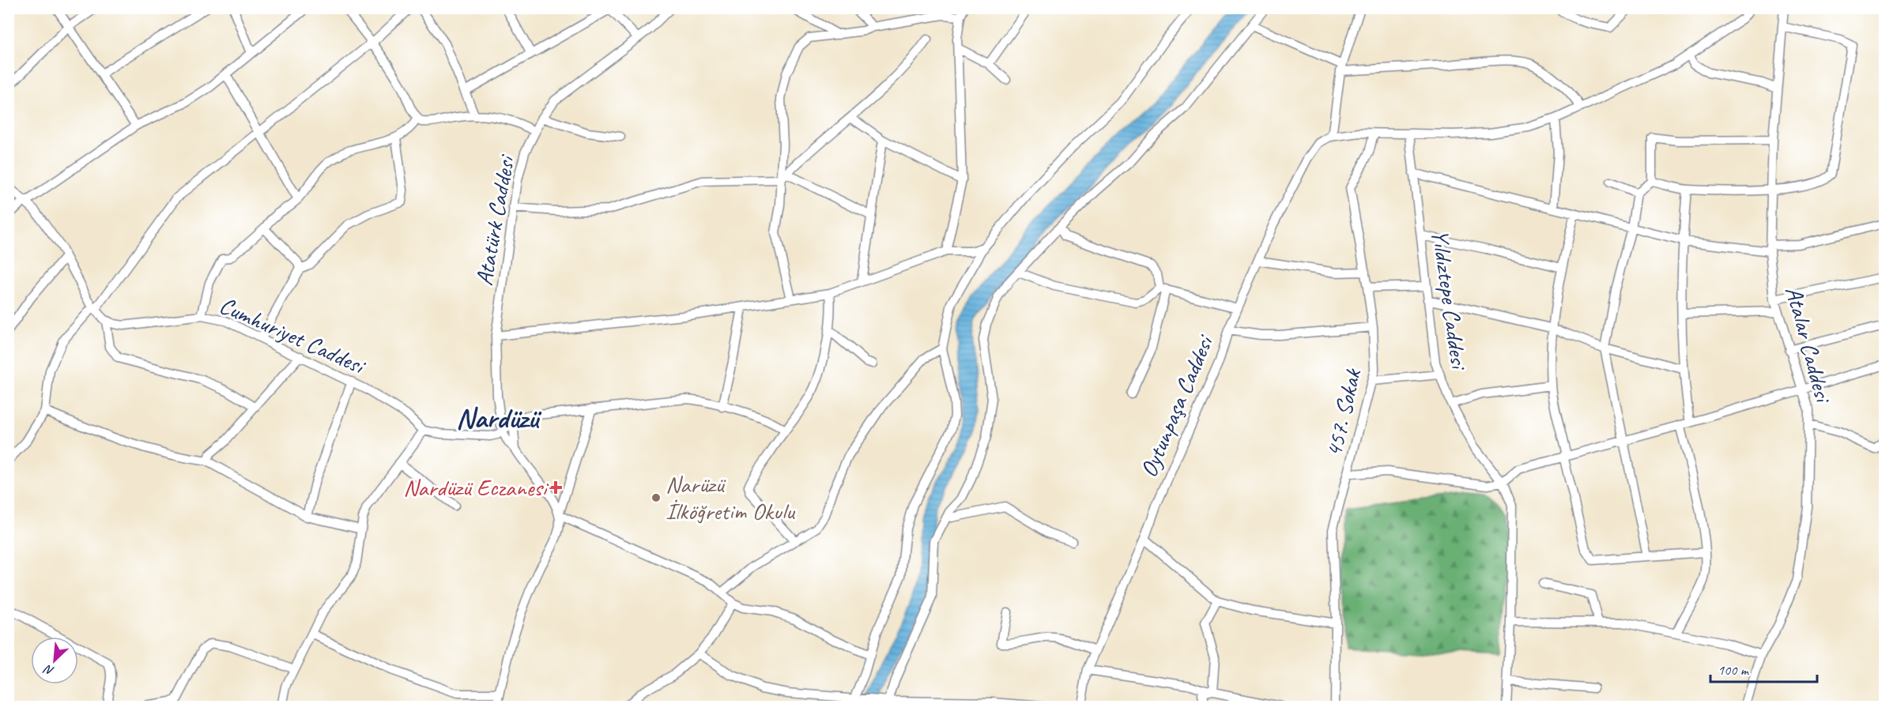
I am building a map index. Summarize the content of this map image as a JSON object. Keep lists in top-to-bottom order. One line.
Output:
{"streets":{"street":["Atatürk Caddesi","Yıldıztepe Caddesi","Cumhuriyet Caddesi","Atalar Caddesi","Oytunpaşa Caddesi","457. Sokak"]},"districts":["Nardüzü"],"places":{"health":["Nardüzü Eczanesi"],"other":["Narüzü İlköğretim Okulu"]},"scale_bar":"100 m","north":"bottom left"}
